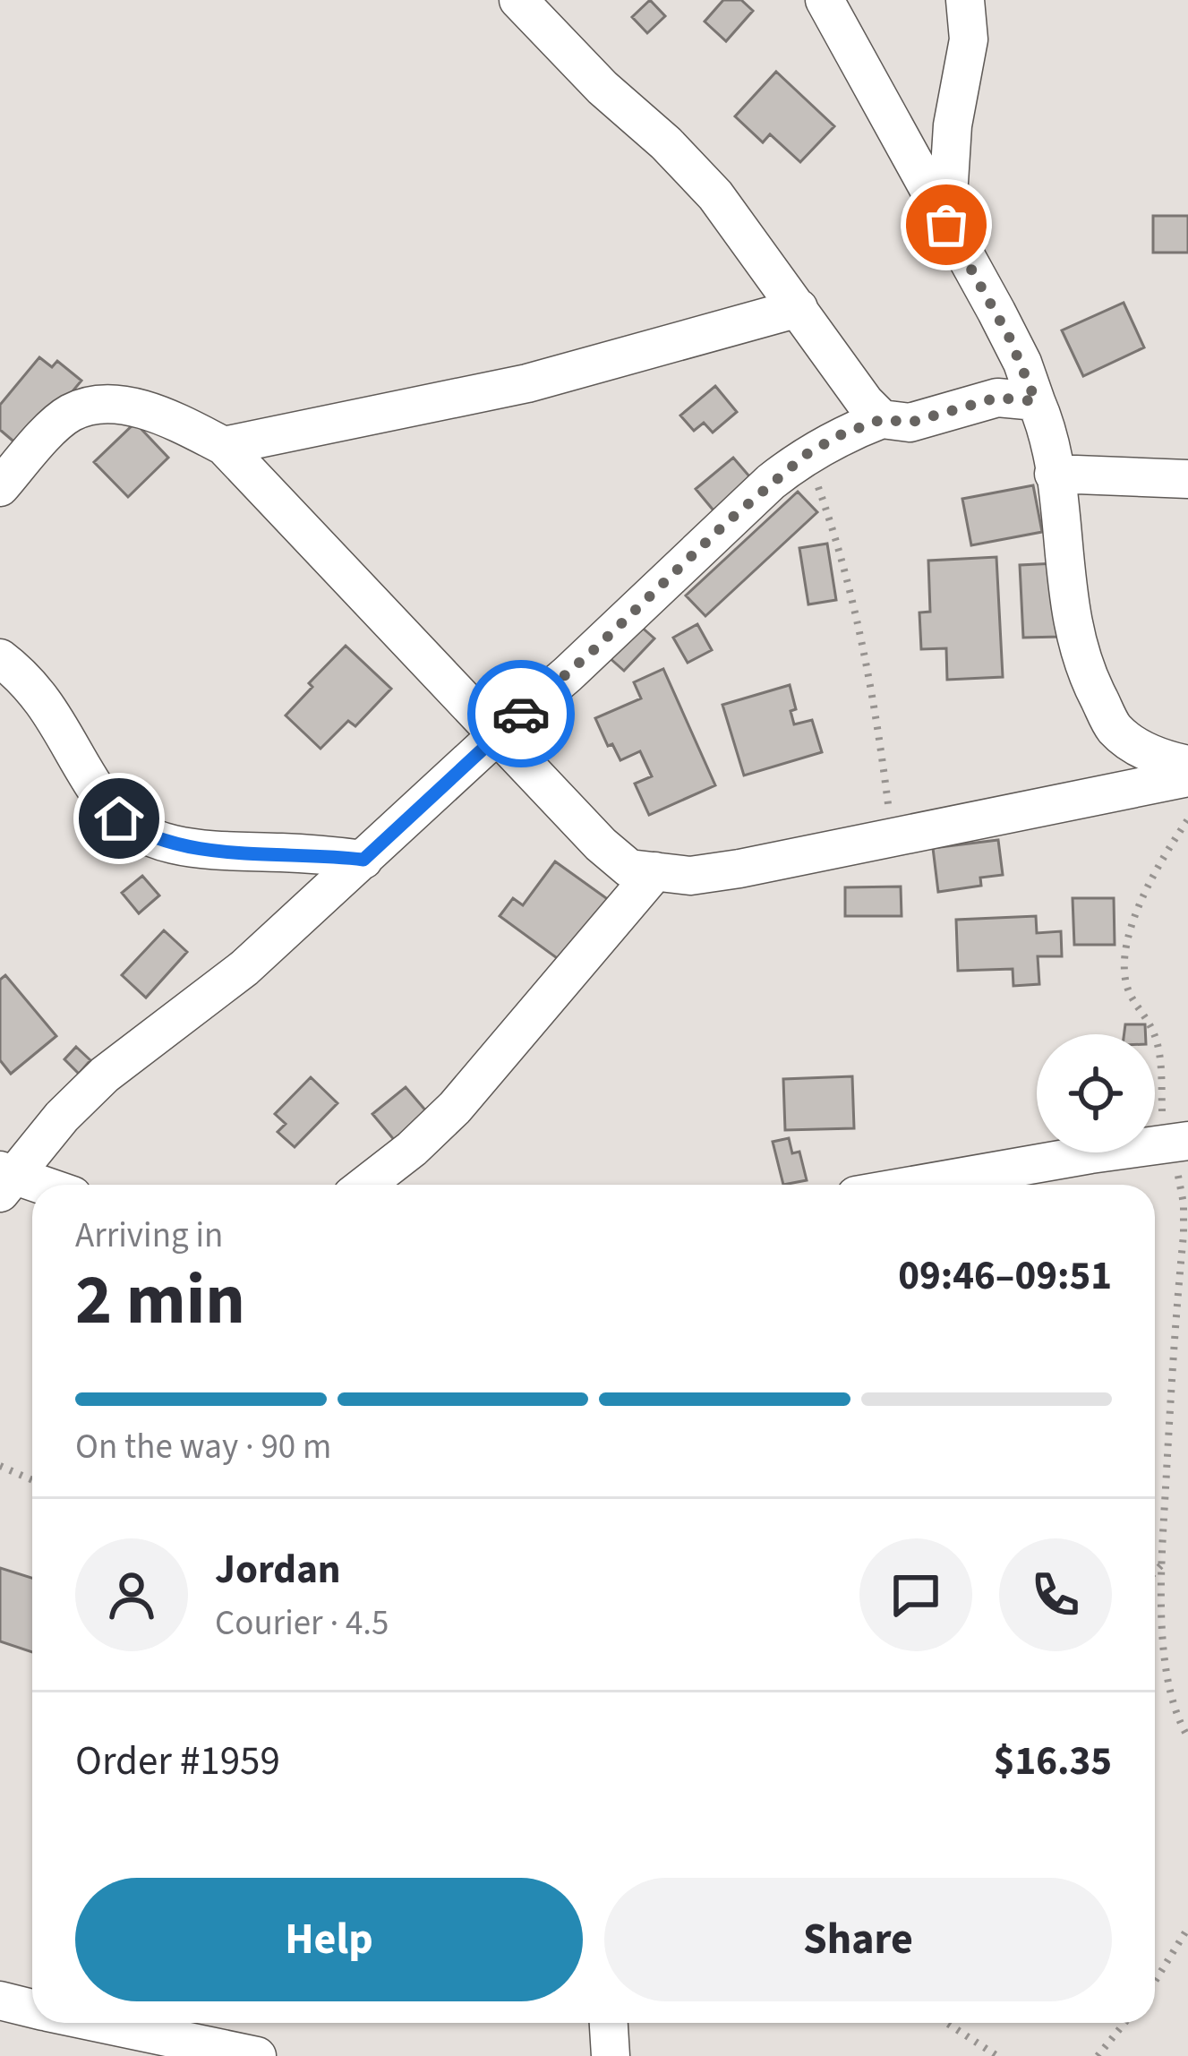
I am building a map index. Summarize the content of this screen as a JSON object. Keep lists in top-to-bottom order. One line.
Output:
{"page":{"heading":["2 min","Arriving in","09:46–09:51"],"panel":["Jordan","Courier · 4.5","Order #1959","$16.35"],"bar":"On the way · 90 m","buttons":["Help","Share"]}}
